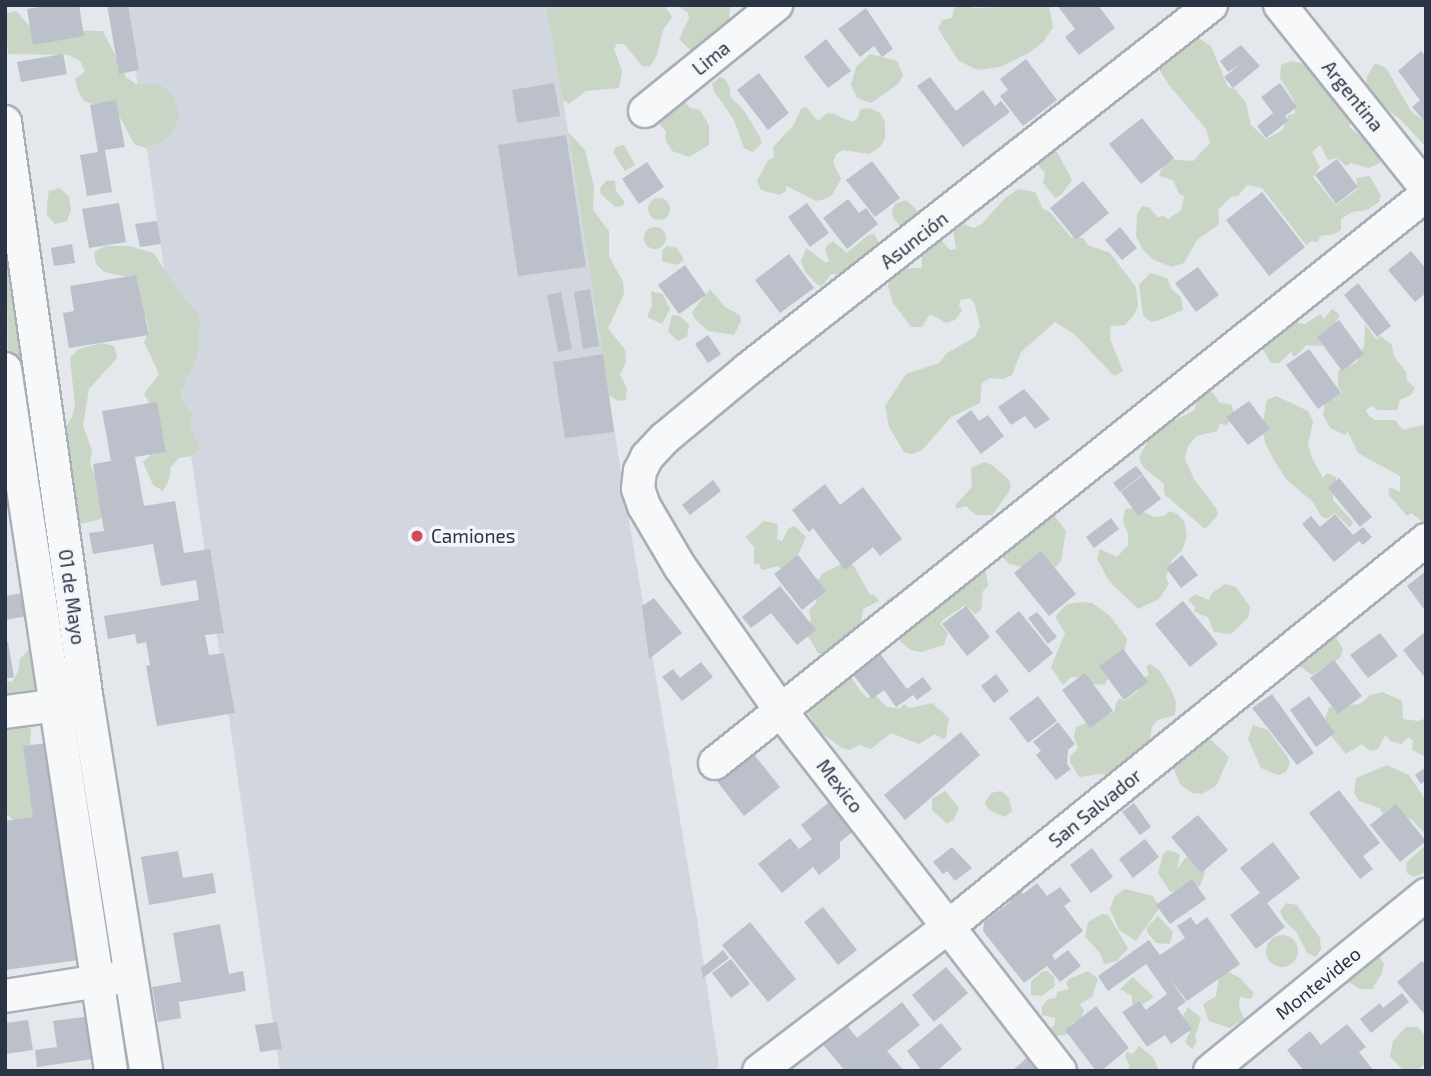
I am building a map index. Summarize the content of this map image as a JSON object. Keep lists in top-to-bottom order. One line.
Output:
{"streets":{"street":["Lima","Argentina","Asunción","01 de Mayo","Mexico","San Salvador","Montevideo"]},"crossings":[["Asunción","Mexico"],["Mexico","San Salvador"]],"places":["Camiones"]}
